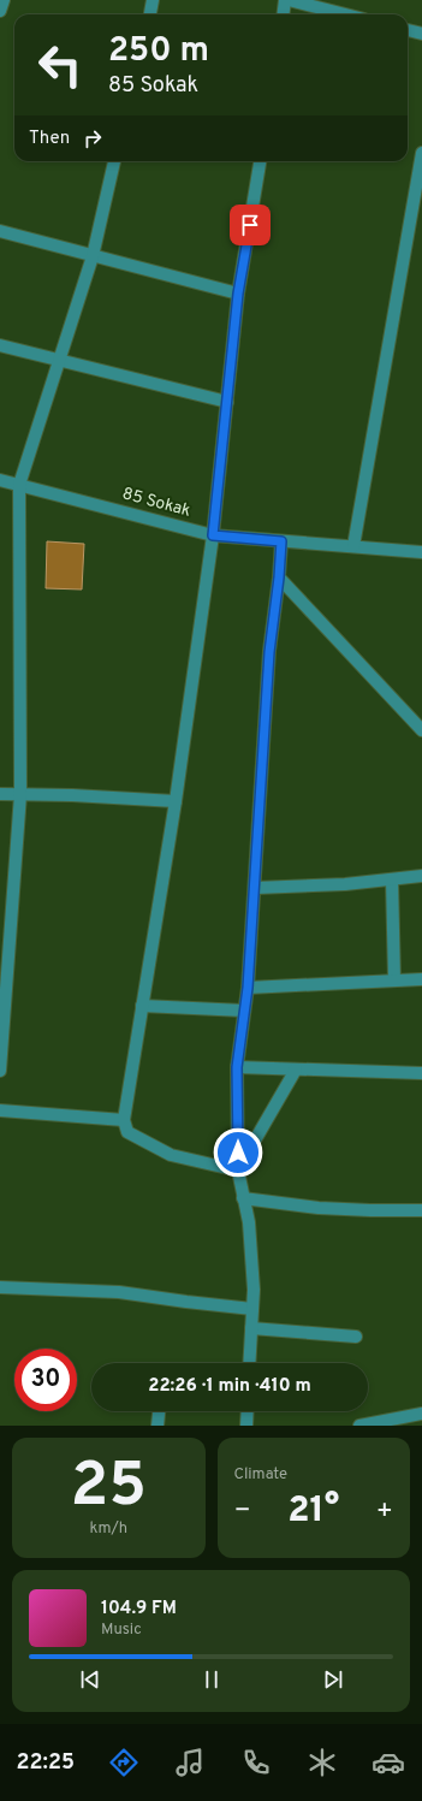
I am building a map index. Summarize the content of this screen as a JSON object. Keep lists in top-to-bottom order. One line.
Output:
{"streets":{"street":["85 Sokak"]},"page":{"turn":["250 m","85 Sokak"],"then":"Then","limit":"30","trip":"22:26 · 1 min · 410 m","tile":[["25","km/h"],"Climate"],"heat":["−","21°","+"],"song":["104.9 FM","Music"],"tabs":"22:25"}}
